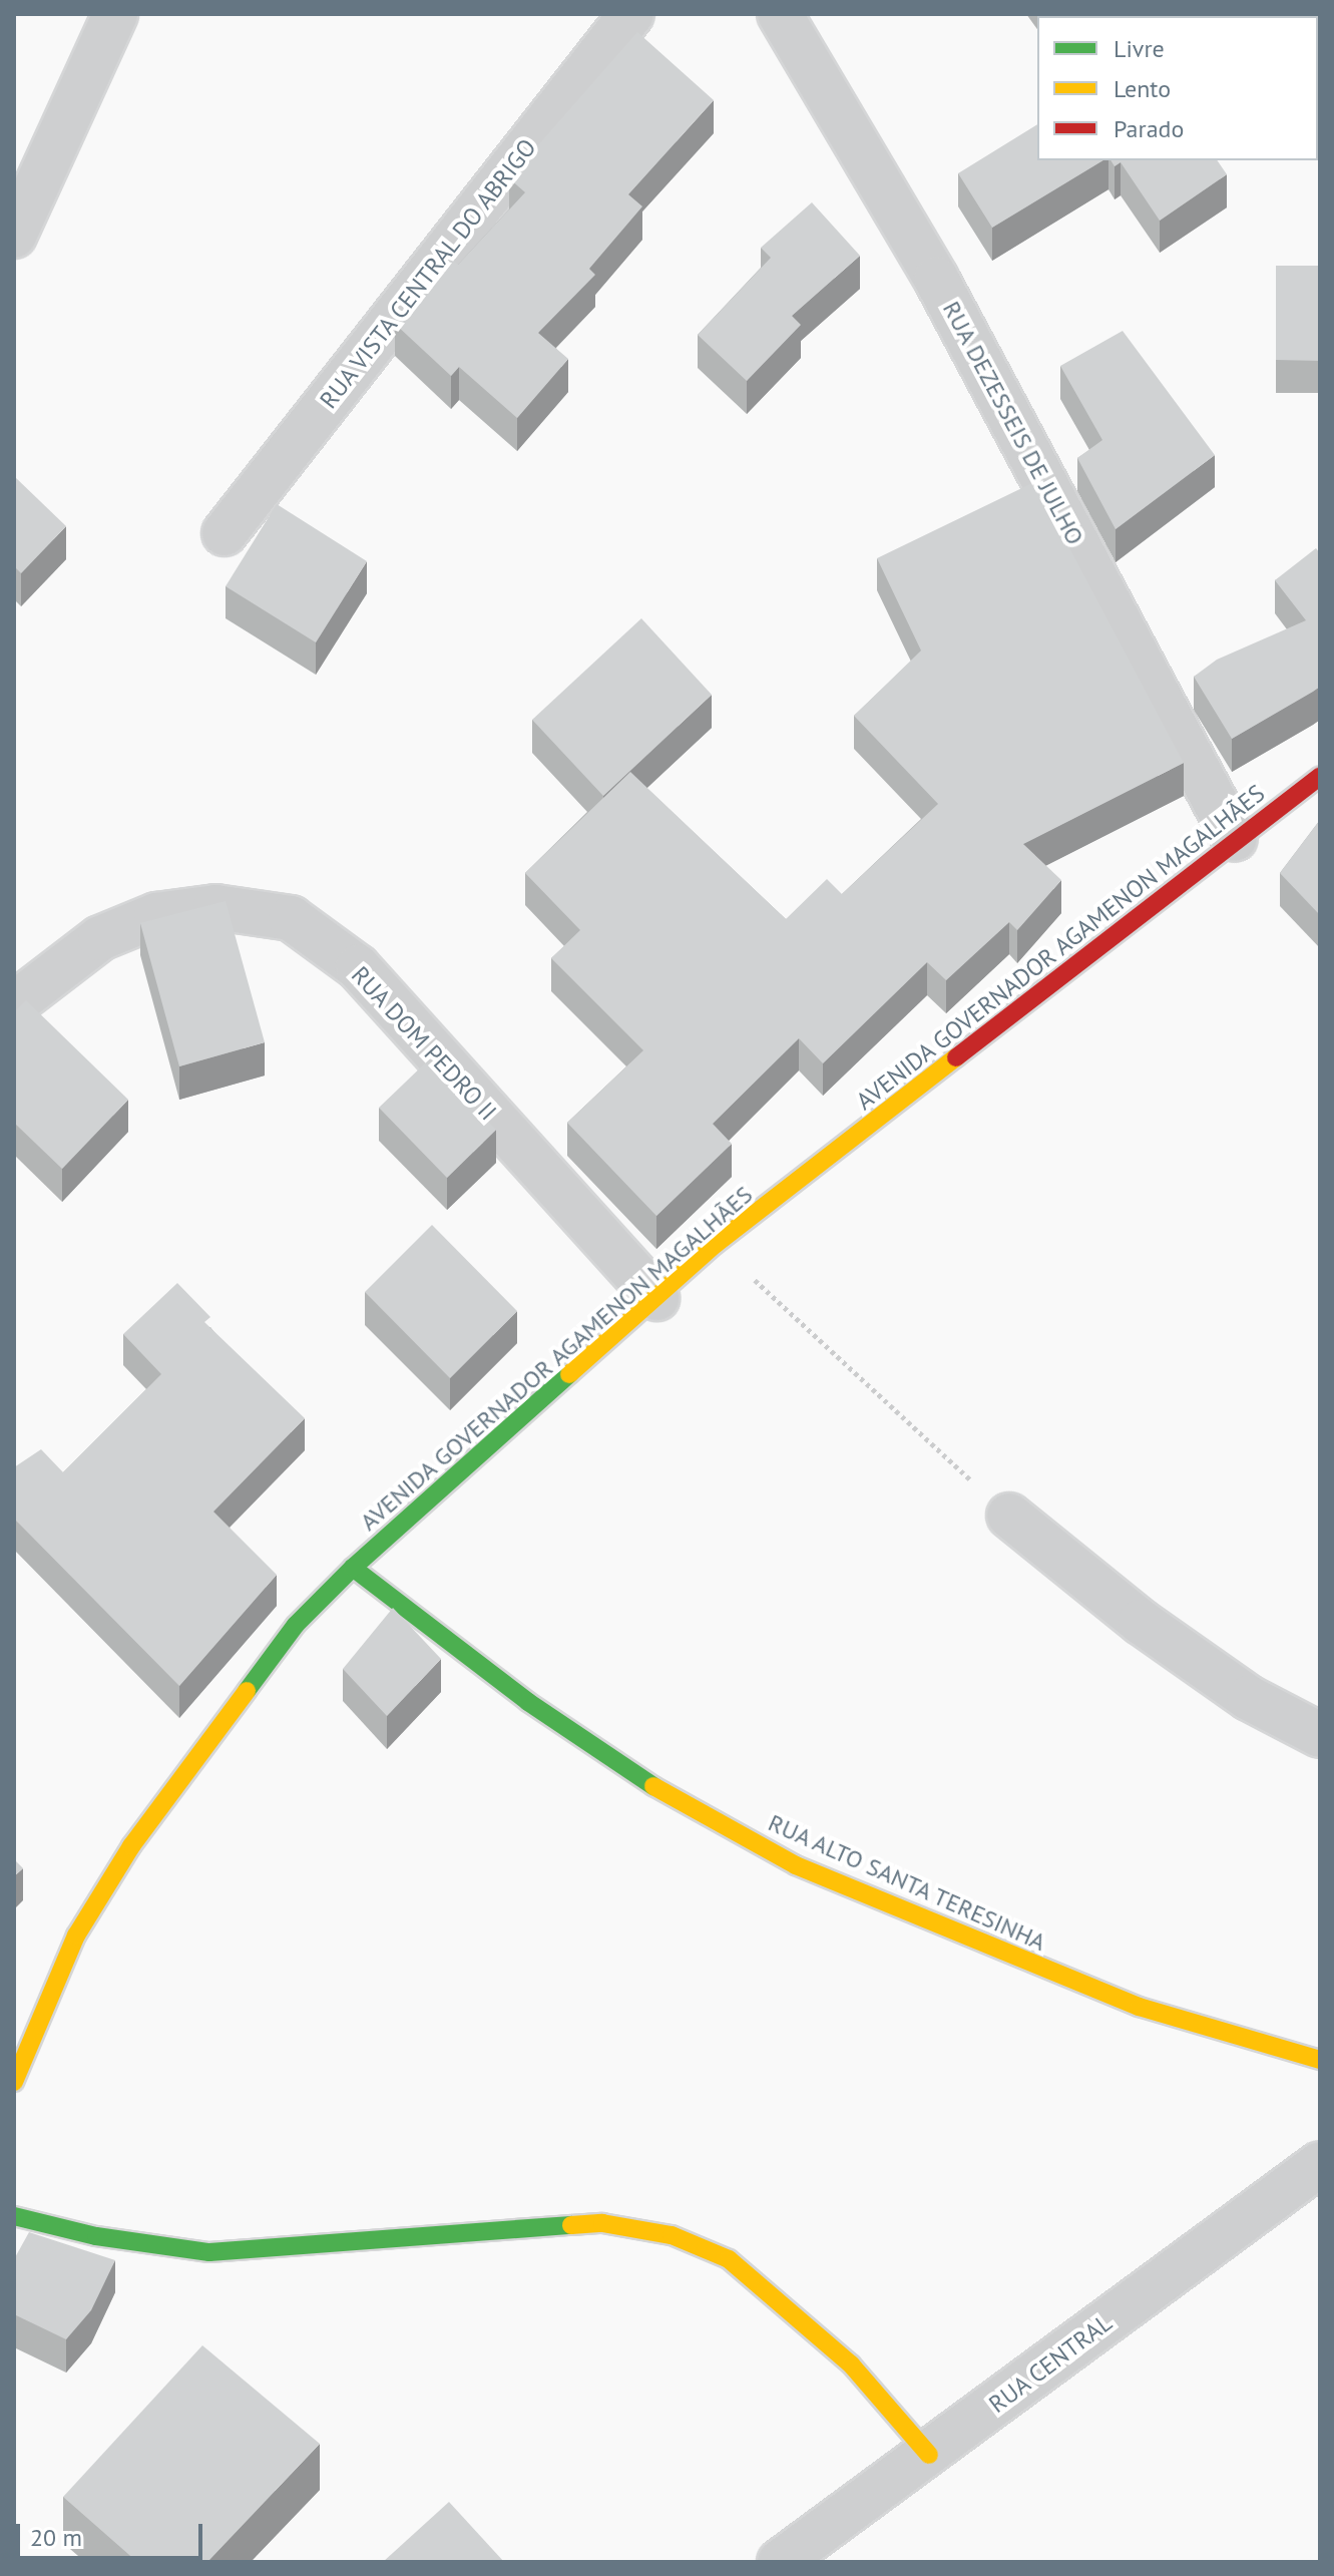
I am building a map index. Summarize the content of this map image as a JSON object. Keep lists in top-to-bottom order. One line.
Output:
{"streets":{"street":["RUA VISTA CENTRAL DO ABRIGO","RUA DEZESSEIS DE JULHO","AVENIDA GOVERNADOR AGAMENON MAGALHÃES","RUA DOM PEDRO II","RUA ALTO SANTA TERESINHA","RUA CENTRAL"]},"crossings":[["RUA DEZESSEIS DE JULHO","AVENIDA GOVERNADOR AGAMENON MAGALHÃES"],["AVENIDA GOVERNADOR AGAMENON MAGALHÃES","RUA DOM PEDRO II"],["AVENIDA GOVERNADOR AGAMENON MAGALHÃES","RUA ALTO SANTA TERESINHA"]],"legend":["Livre","Lento","Parado"],"scale_bar":"20 m"}
